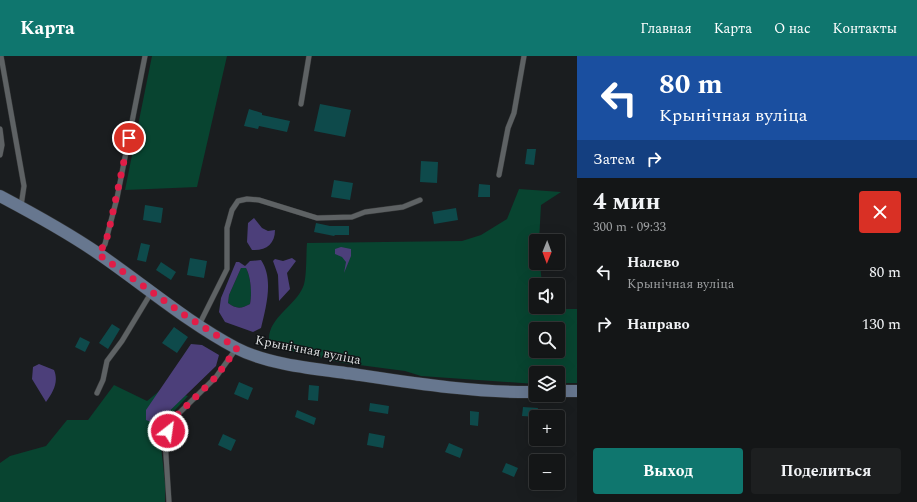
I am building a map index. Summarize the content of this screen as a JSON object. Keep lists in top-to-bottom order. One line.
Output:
{"streets":{"street":["Крынічная вуліца"]},"north":"bottom","page":{"header":"Карта","nav":["Главная","Карта","О нас","Контакты"],"turn":["80 m","Крынічная вуліца"],"then":"Затем","heading":["4 мин","300 m · 09:33"],"map_buttons":["+","−"],"list":[{"name":"Налево","note":"Крынічная вуліца","value":"80 m"},{"name":"Направо","value":"130 m"}],"buttons":["Выход","Поделиться"]}}
